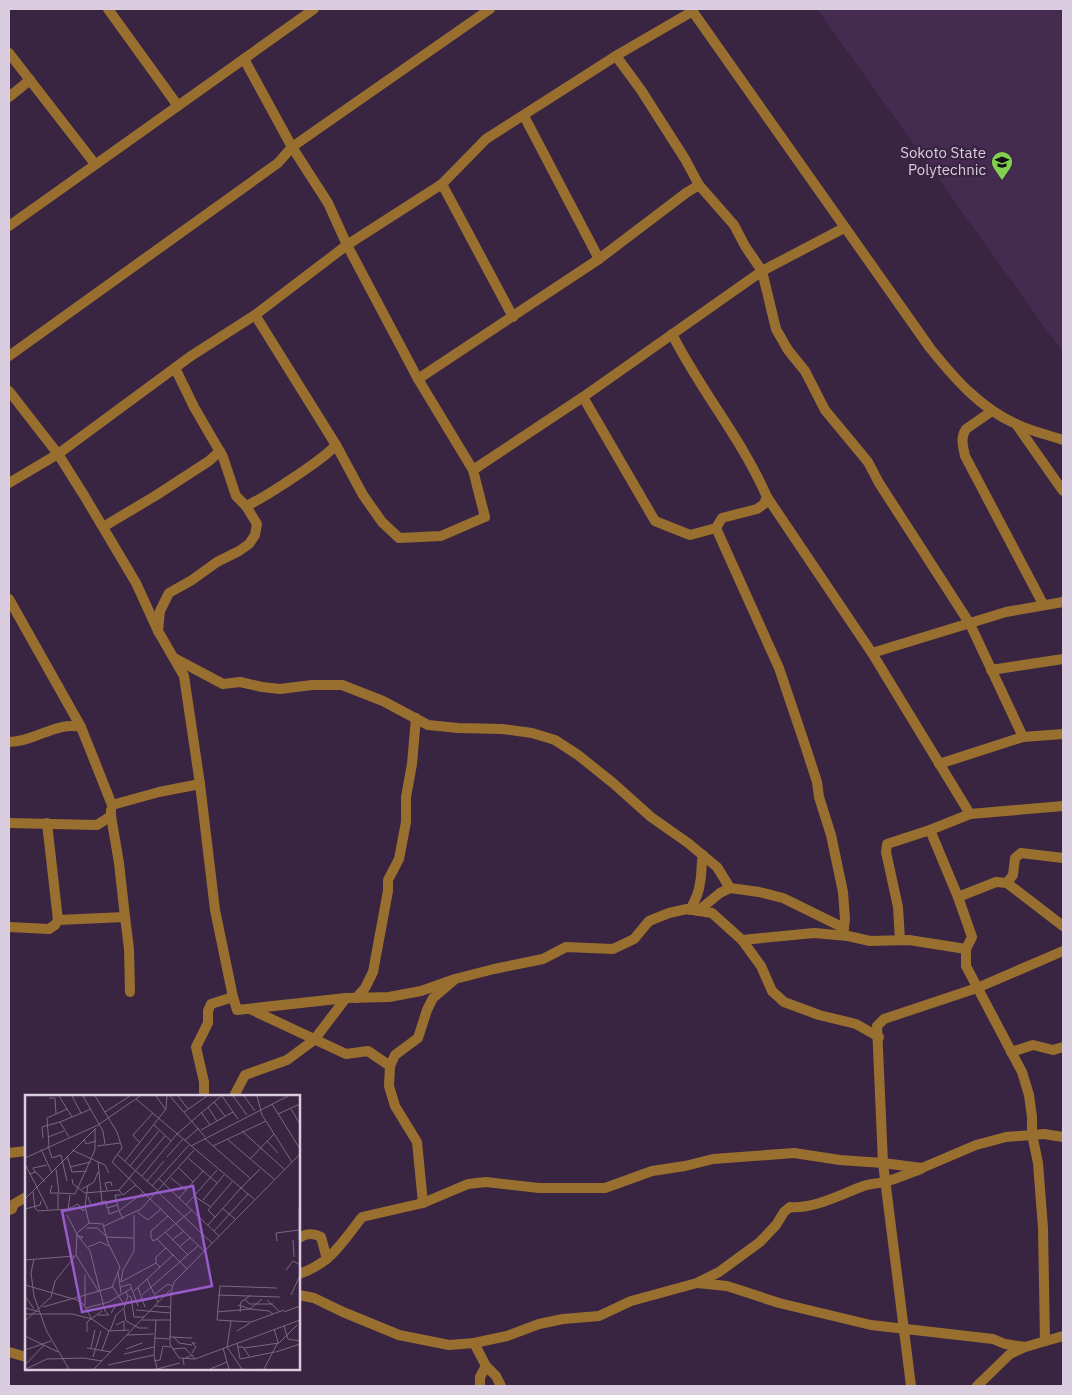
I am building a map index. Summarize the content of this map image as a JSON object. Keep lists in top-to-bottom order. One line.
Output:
{"places":{"school or university":["Sokoto State Polytechnic"]}}
